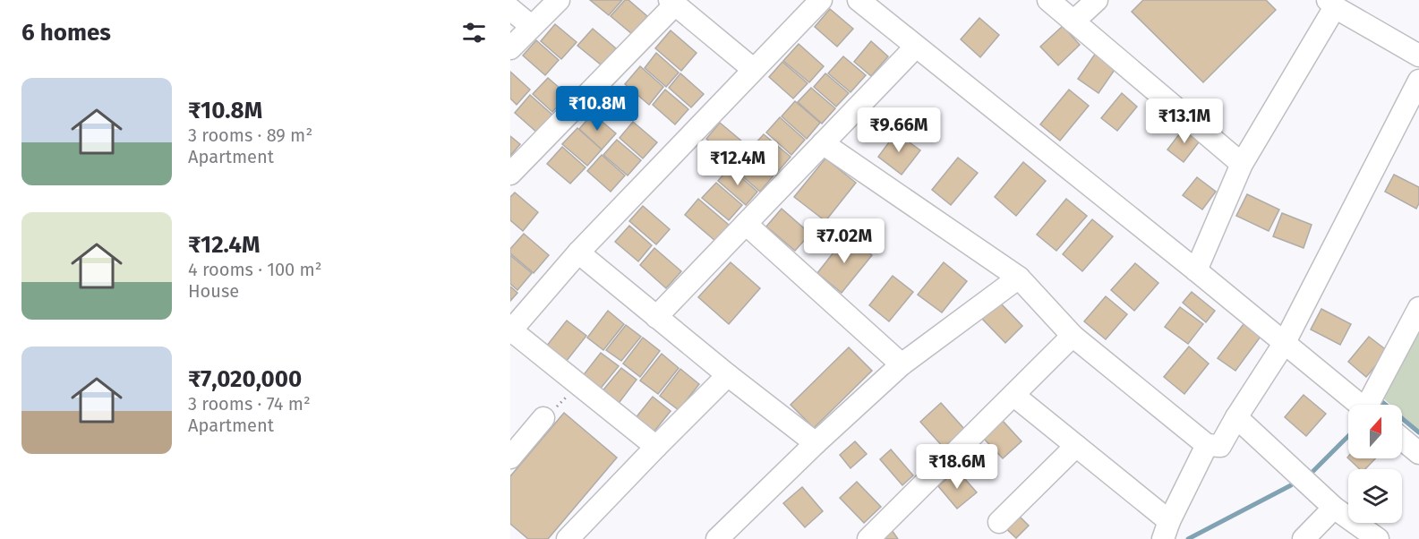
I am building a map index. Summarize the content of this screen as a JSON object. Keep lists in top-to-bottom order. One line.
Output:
{"north":"top","page":{"heading":"6 homes","list":[{"name":"₹10.8M","note":"3 rooms · 89 m² · Apartment"},{"name":"₹12.4M","note":"4 rooms · 100 m² · House"},{"name":"₹7,020,000","note":"3 rooms · 74 m² · Apartment"}],"price":["₹10.8M","₹13.1M","₹9.66M","₹12.4M","₹7.02M","₹18.6M"]}}
